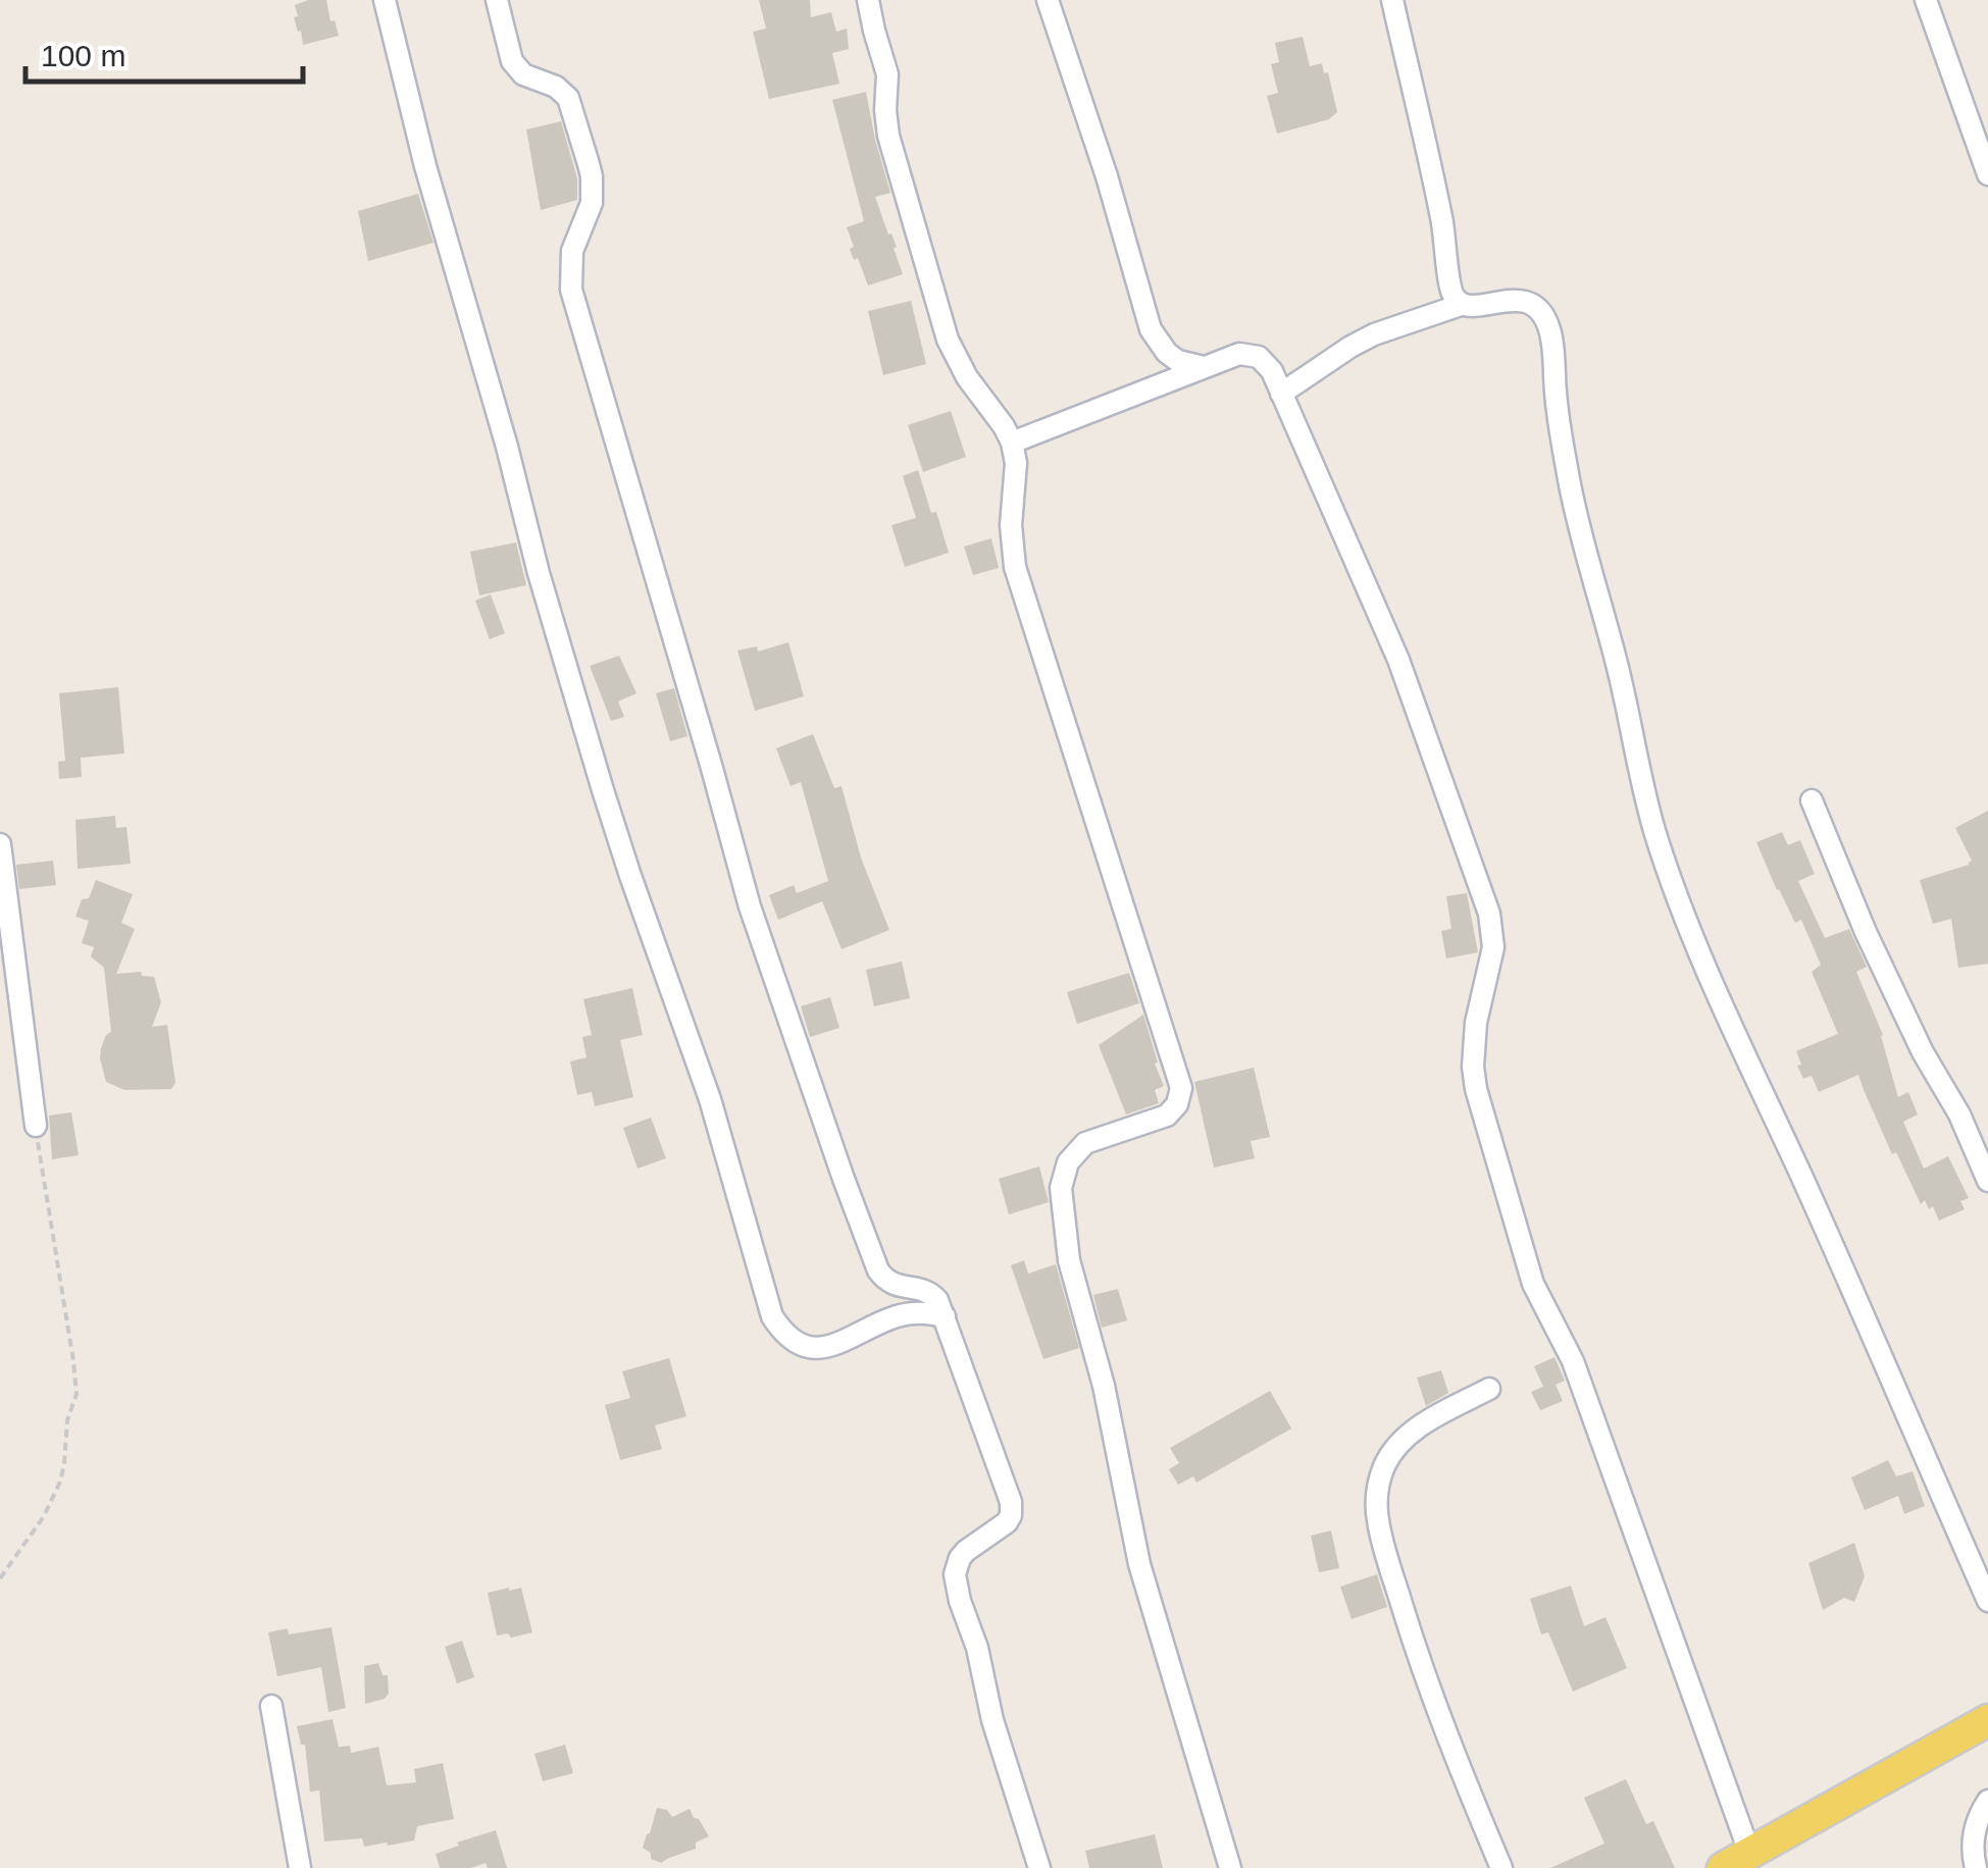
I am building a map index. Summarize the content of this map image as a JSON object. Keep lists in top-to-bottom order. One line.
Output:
{"scale_bar":"100 m"}
